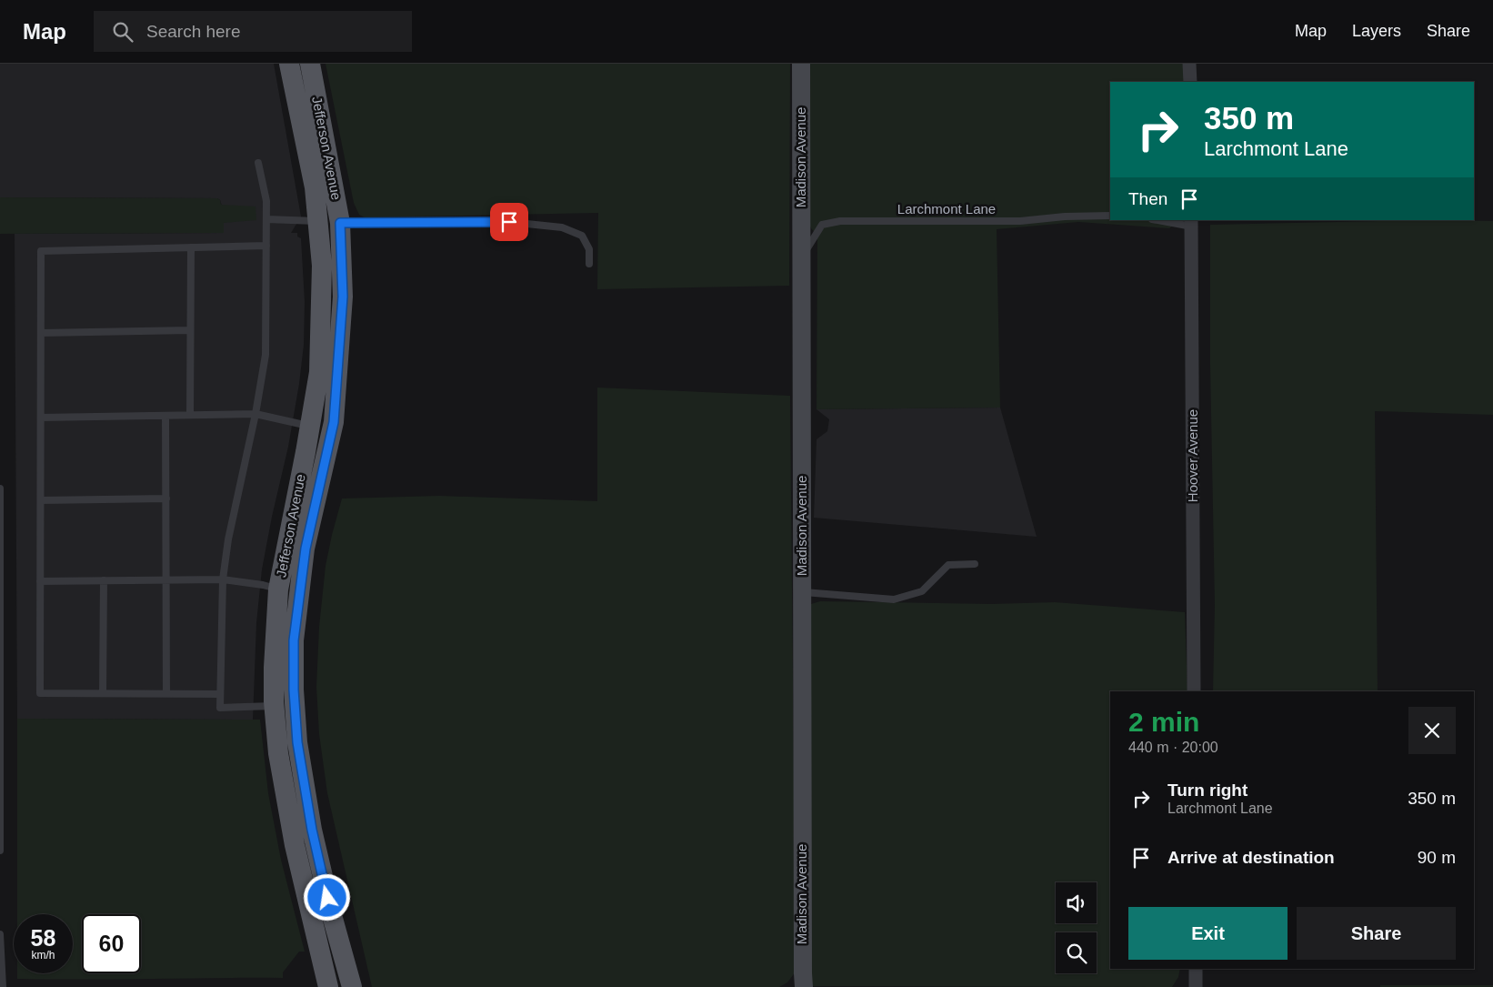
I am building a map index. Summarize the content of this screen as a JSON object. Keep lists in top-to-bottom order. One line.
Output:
{"streets":{"main road":["Jefferson Avenue"],"street":["Madison Avenue","Hoover Avenue"],"lane":["Larchmont Lane"]},"crossings":[["Madison Avenue","Larchmont Lane"]],"page":{"header":"Map","search":"Search here","nav":["Map","Layers","Share"],"turn":["350 m","Larchmont Lane"],"then":"Then","heading":["2 min","440 m · 20:00"],"list":[{"name":"Turn right","note":"Larchmont Lane","value":"350 m"},{"name":"Arrive at destination","value":"90 m"}],"buttons":["Exit","Share"],"speed":"58 km/h","limit":"60"}}
